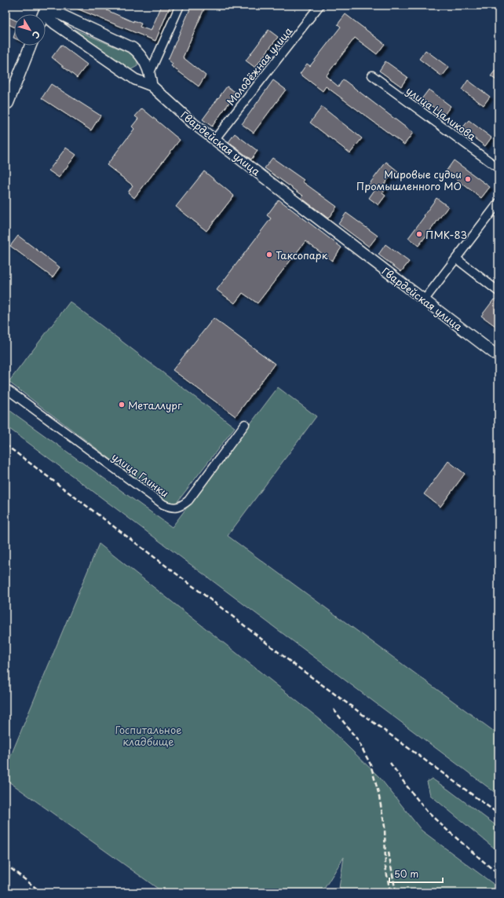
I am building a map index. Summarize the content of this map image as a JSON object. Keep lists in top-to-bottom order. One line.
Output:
{"streets":{"street":["Молодёжная улица","улица Цаликова","Гвардейская улица","улица Глинки"]},"crossings":[["Молодёжная улица","Гвардейская улица"]],"parks":["Госпитальное кладбище"],"places":["Мировые судьи Промышленного МО","ПМК-83","Таксопарк","Металлург"],"scale_bar":"50 m","north":"bottom right"}
